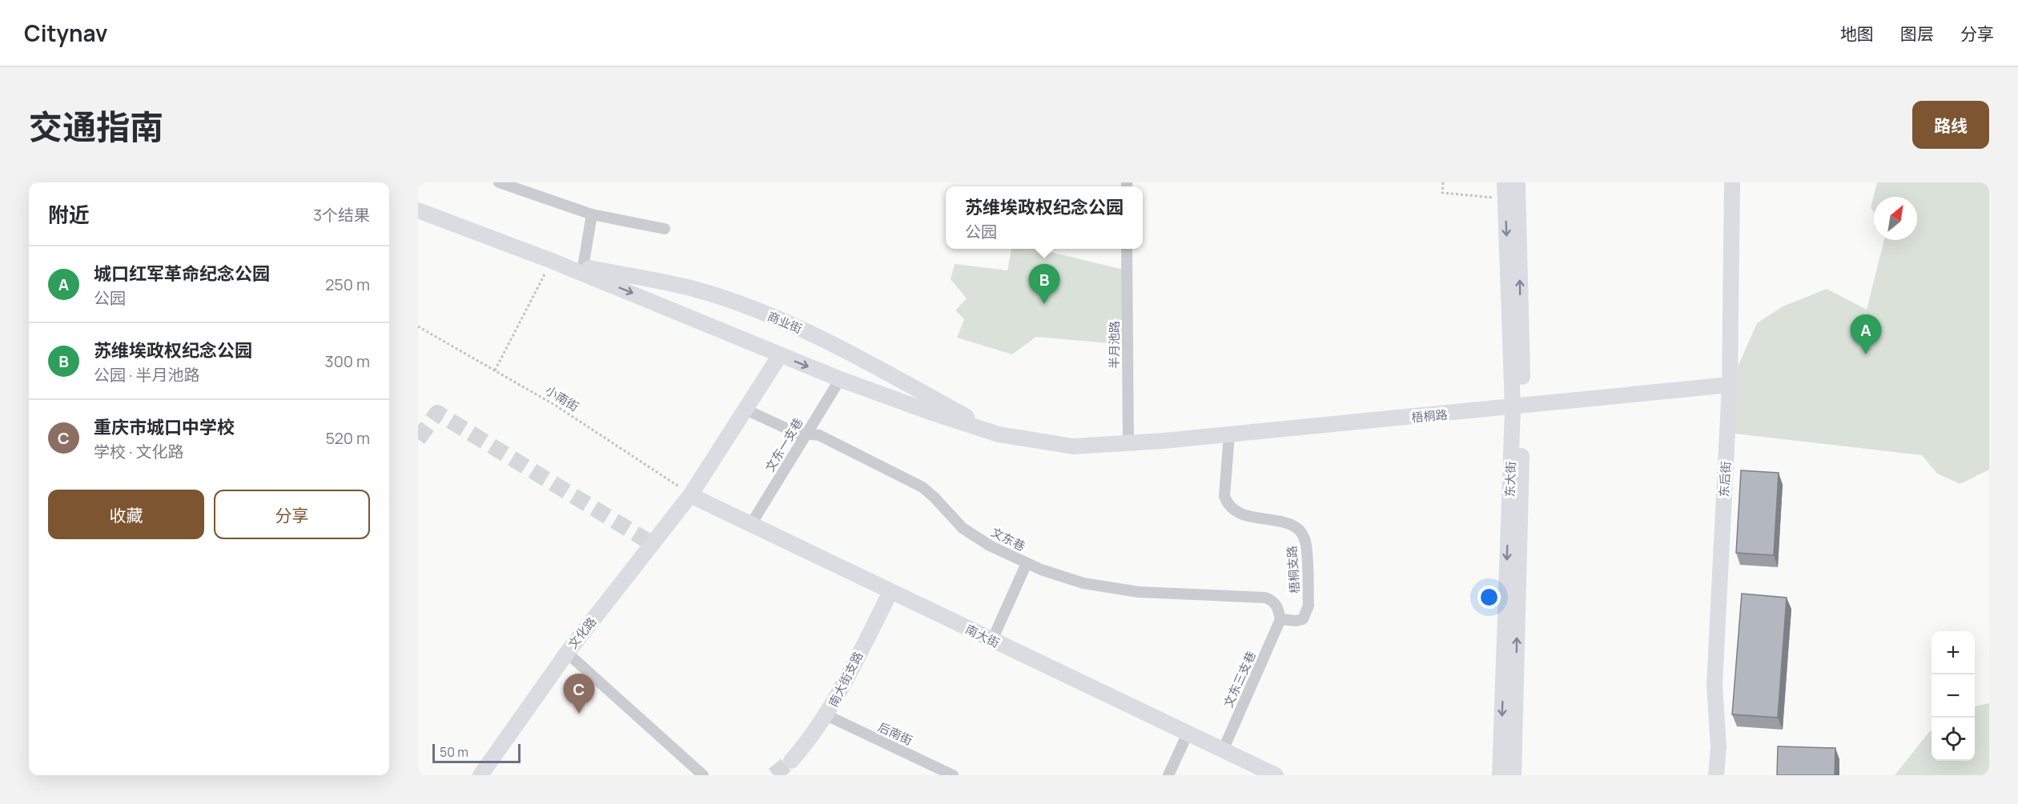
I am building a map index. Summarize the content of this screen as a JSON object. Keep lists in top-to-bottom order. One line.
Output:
{"streets":{"street":["商业街","半月池路","梧桐路","文东一支巷","东大街","东后街","文东巷","梧桐支路","文化路","南大街","南大街支路","文东三支巷","后南街"],"path":["小南街"]},"crossings":[["商业街","半月池路"],["商业街","梧桐路"],["商业街","文东一支巷"],["商业街","文化路"],["半月池路","梧桐路"],["小南街","文化路"],["小南街","南大街"],["梧桐路","东大街"],["梧桐路","东后街"],["梧桐路","梧桐支路"],["文东一支巷","文东巷"],["文东一支巷","南大街"],["文东巷","梧桐支路"],["文东巷","文化路"],["文东巷","文东三支巷"],["梧桐支路","文东三支巷"],["文化路","南大街"],["南大街","南大街支路"],["南大街","文东三支巷"],["南大街支路","后南街"]],"scale_bar":"50 m","north":"top right","page":{"header":"Citynav","nav":["地图","图层","分享"],"title":"交通指南","buttons":["路线",["收藏","分享"]],"heading":["附近","3个结果"],"popup":["苏维埃政权纪念公园","公园"],"list":[{"mark":"A","name":"城口红军革命纪念公园","note":"公园","value":"250 m"},{"mark":"B","name":"苏维埃政权纪念公园","note":"公园 · 半月池路","value":"300 m"},{"mark":"C","name":"重庆市城口中学校","note":"学校 · 文化路","value":"520 m"}],"pins":["B","A","C"],"map_buttons":["+","−"],"scale":"50 m"}}
